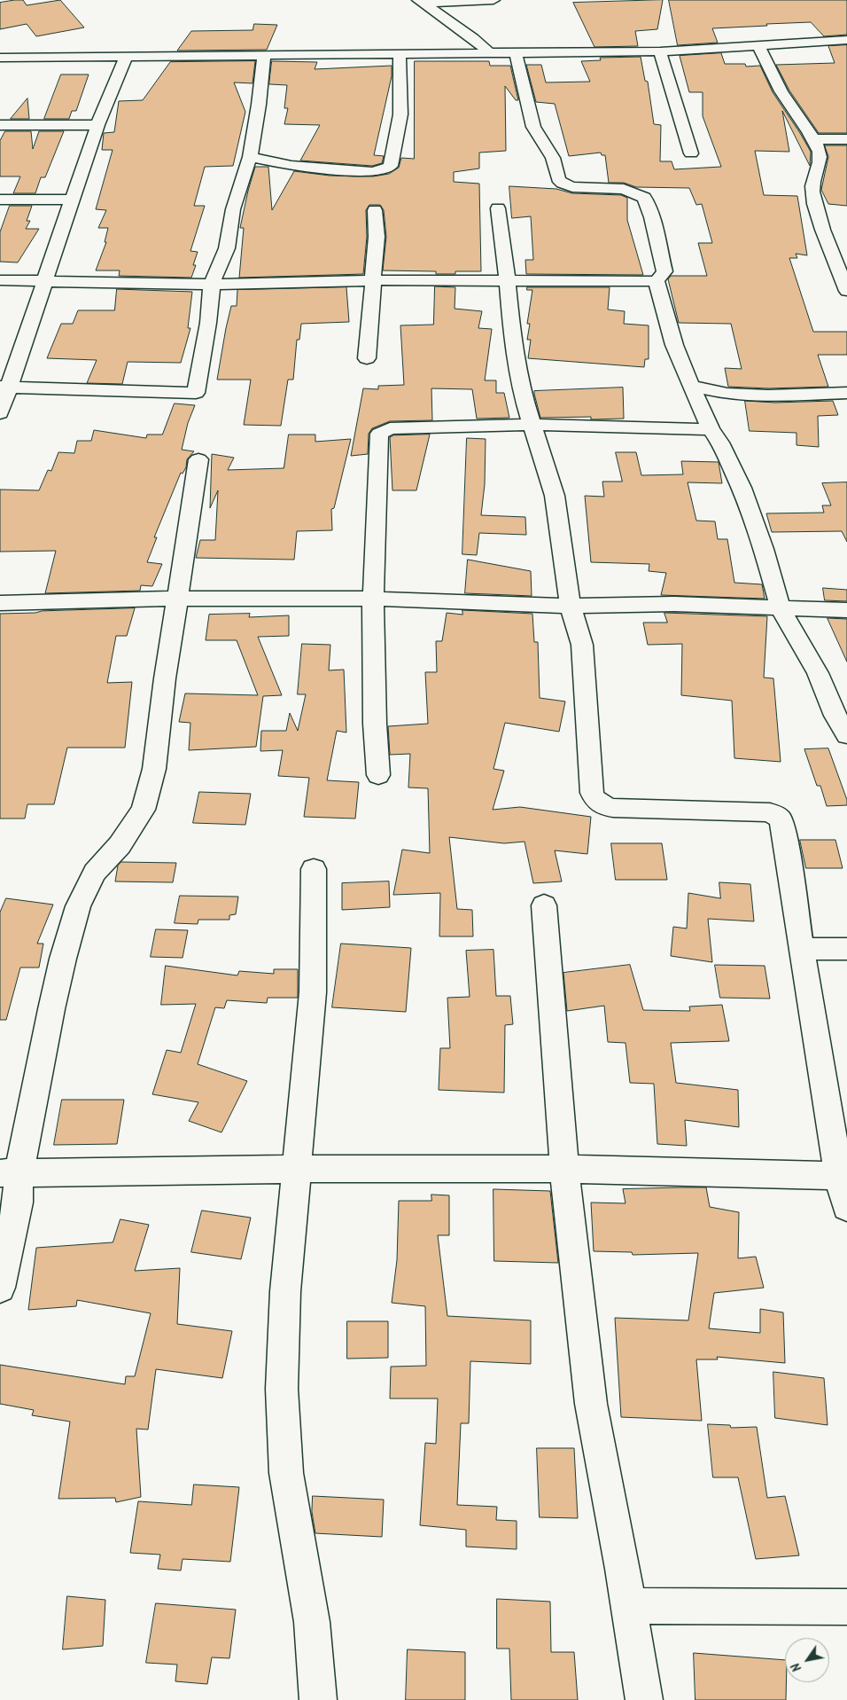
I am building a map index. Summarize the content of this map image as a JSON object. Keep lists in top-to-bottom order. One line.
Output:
{"north":"bottom left"}
